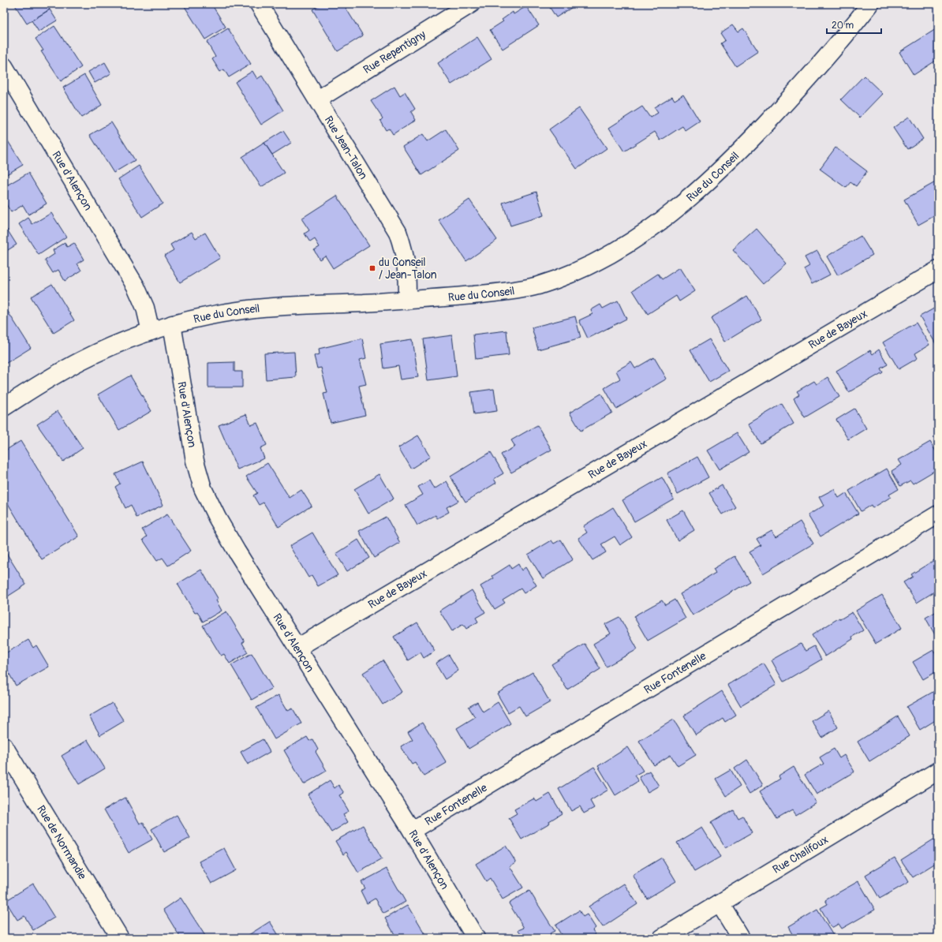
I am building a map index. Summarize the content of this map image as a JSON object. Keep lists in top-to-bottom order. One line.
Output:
{"streets":{"street":["Rue Repentigny","Rue Jean-Talon","Rue du Conseil","Rue d'Alençon","Rue de Bayeux","Rue Fontenelle","Rue de Normandie","Rue Chalifoux"]},"crossings":[["Rue Repentigny","Rue Jean-Talon"],["Rue Jean-Talon","Rue du Conseil"],["Rue du Conseil","Rue d'Alençon"],["Rue d'Alençon","Rue de Bayeux"],["Rue d'Alençon","Rue Fontenelle"]],"places":{"transit":["du Conseil / Jean-Talon"]},"scale_bar":"20 m"}
